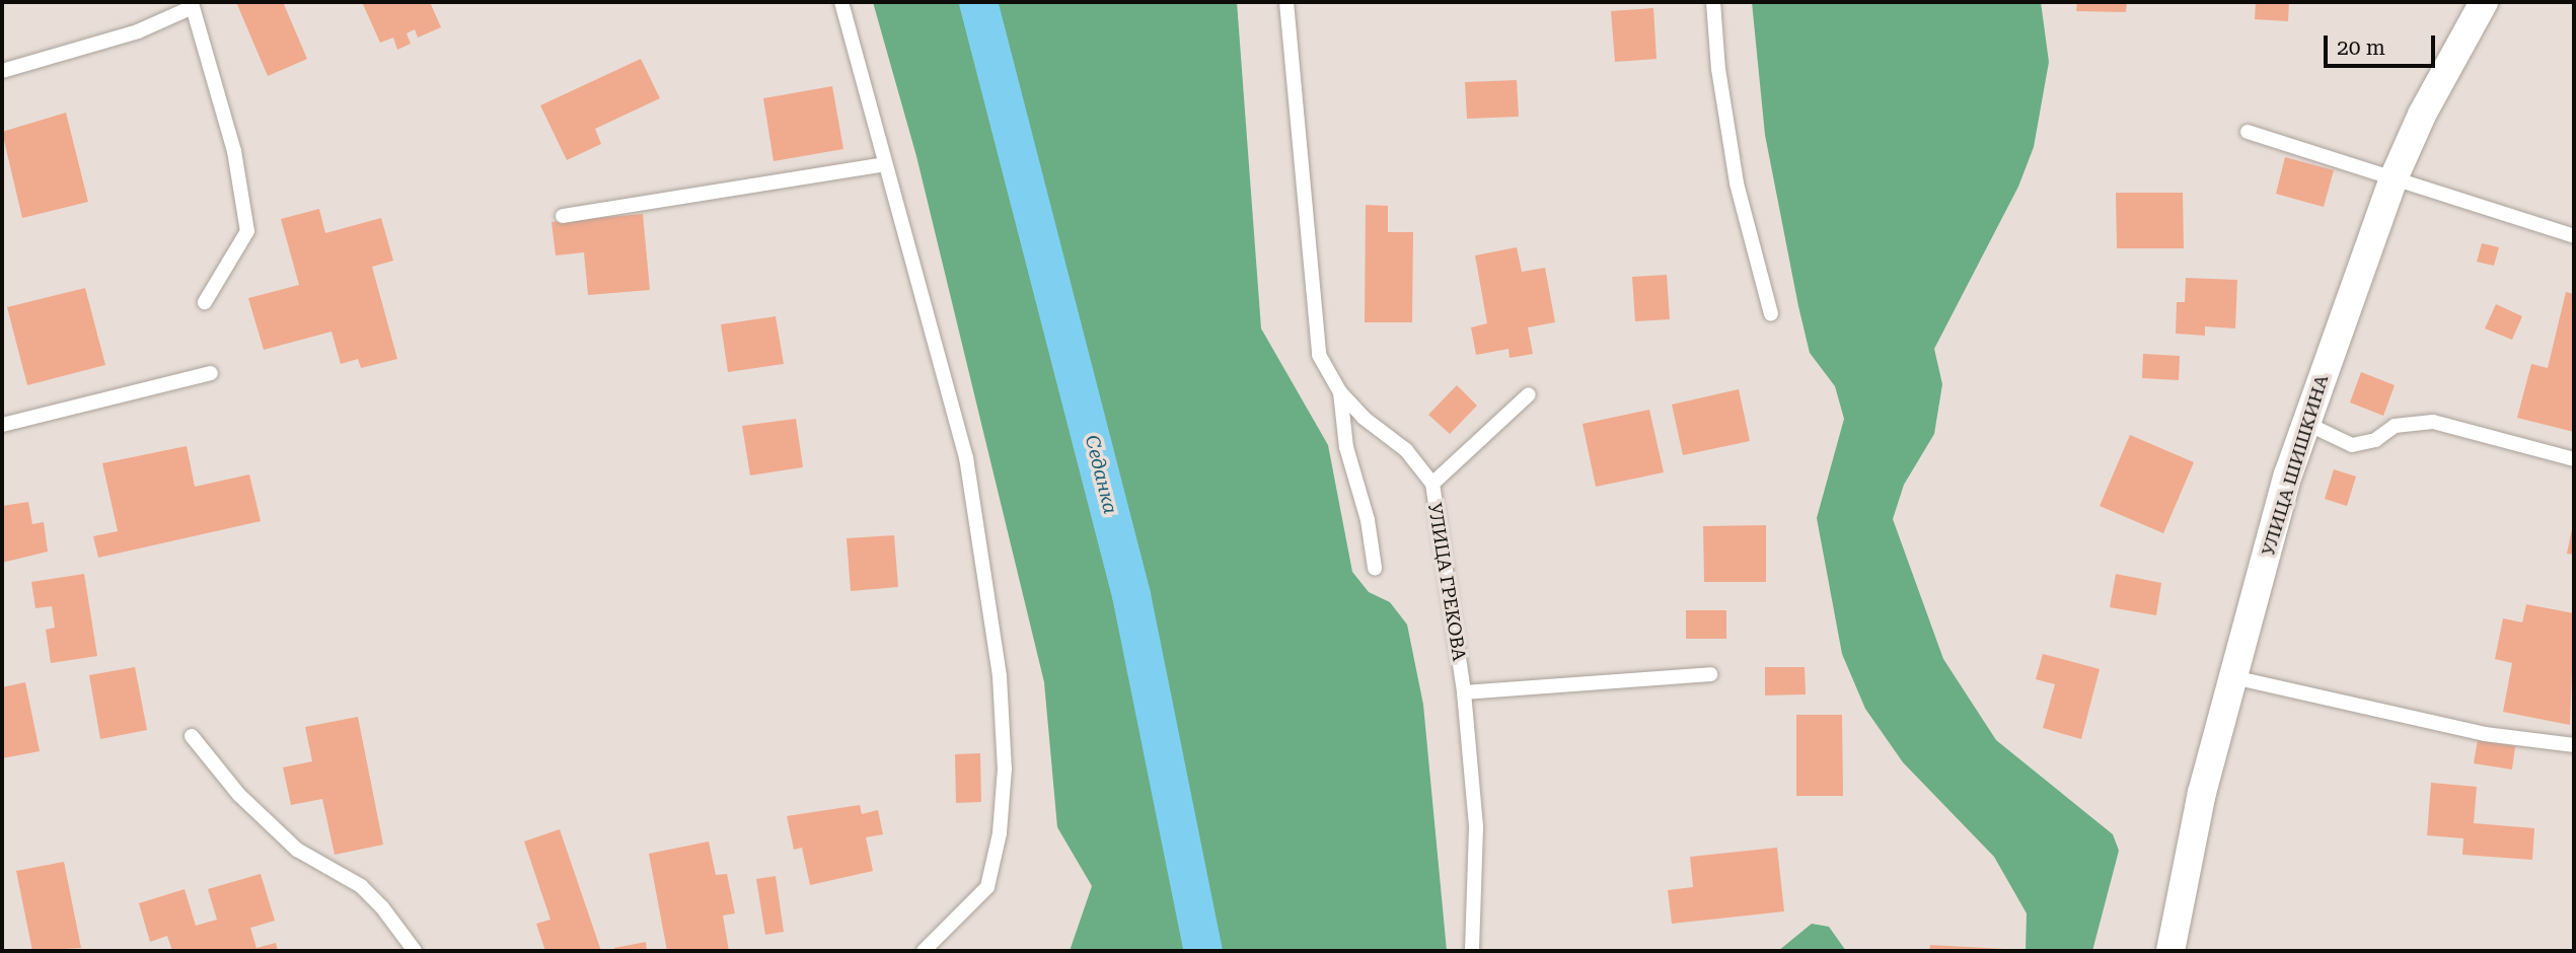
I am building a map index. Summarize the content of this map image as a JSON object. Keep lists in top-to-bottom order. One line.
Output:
{"streets":{"street":["УЛИЦА ШИШКИНА"],"lane":["УЛИЦА ГРЕКОВА"]},"water":["Седанка"],"scale_bar":"20 m"}
